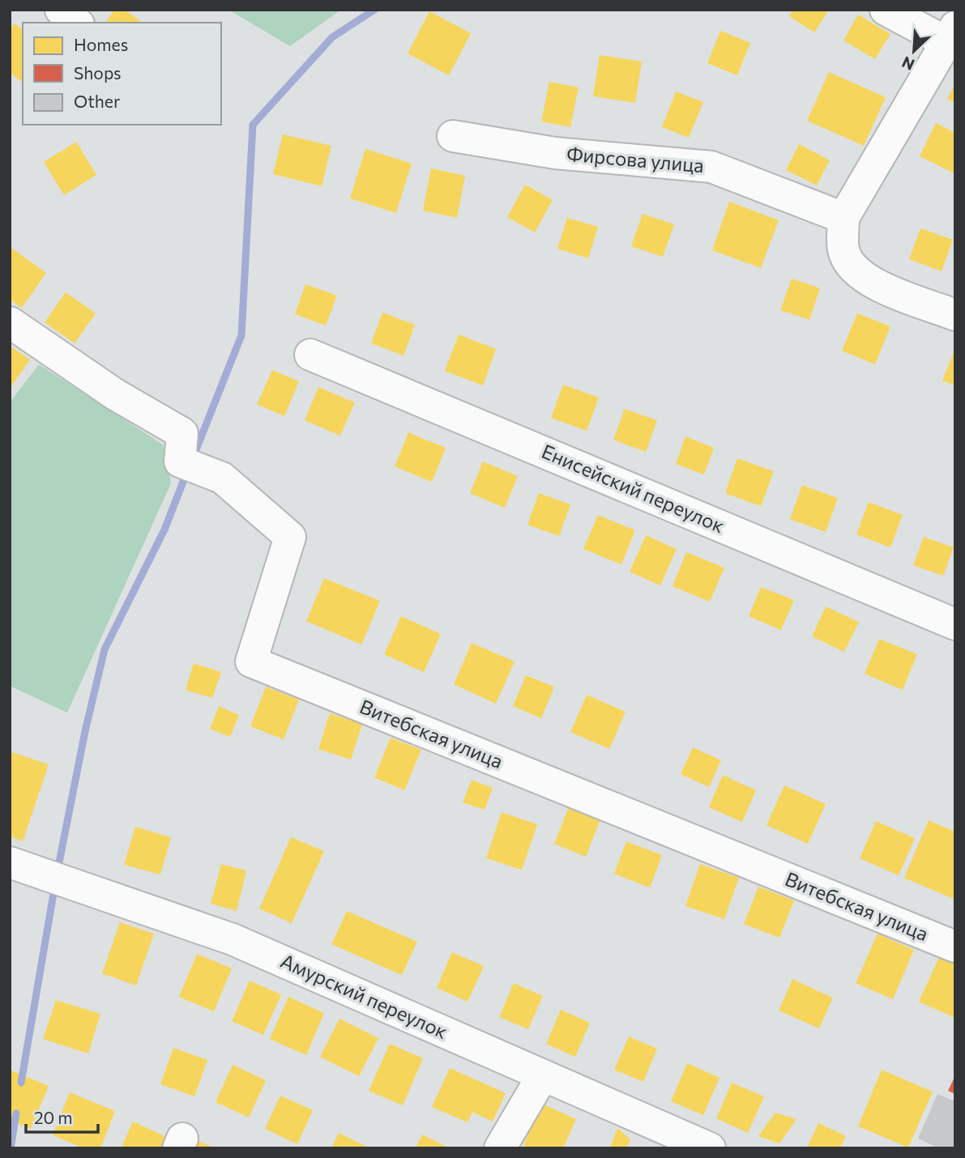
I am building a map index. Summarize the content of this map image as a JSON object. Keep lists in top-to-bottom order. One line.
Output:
{"streets":{"street":["Фирсова улица","Енисейский переулок","Витебская улица","Амурский переулок"]},"legend":["Homes","Shops","Other"],"scale_bar":"20 m","north":"bottom left"}
